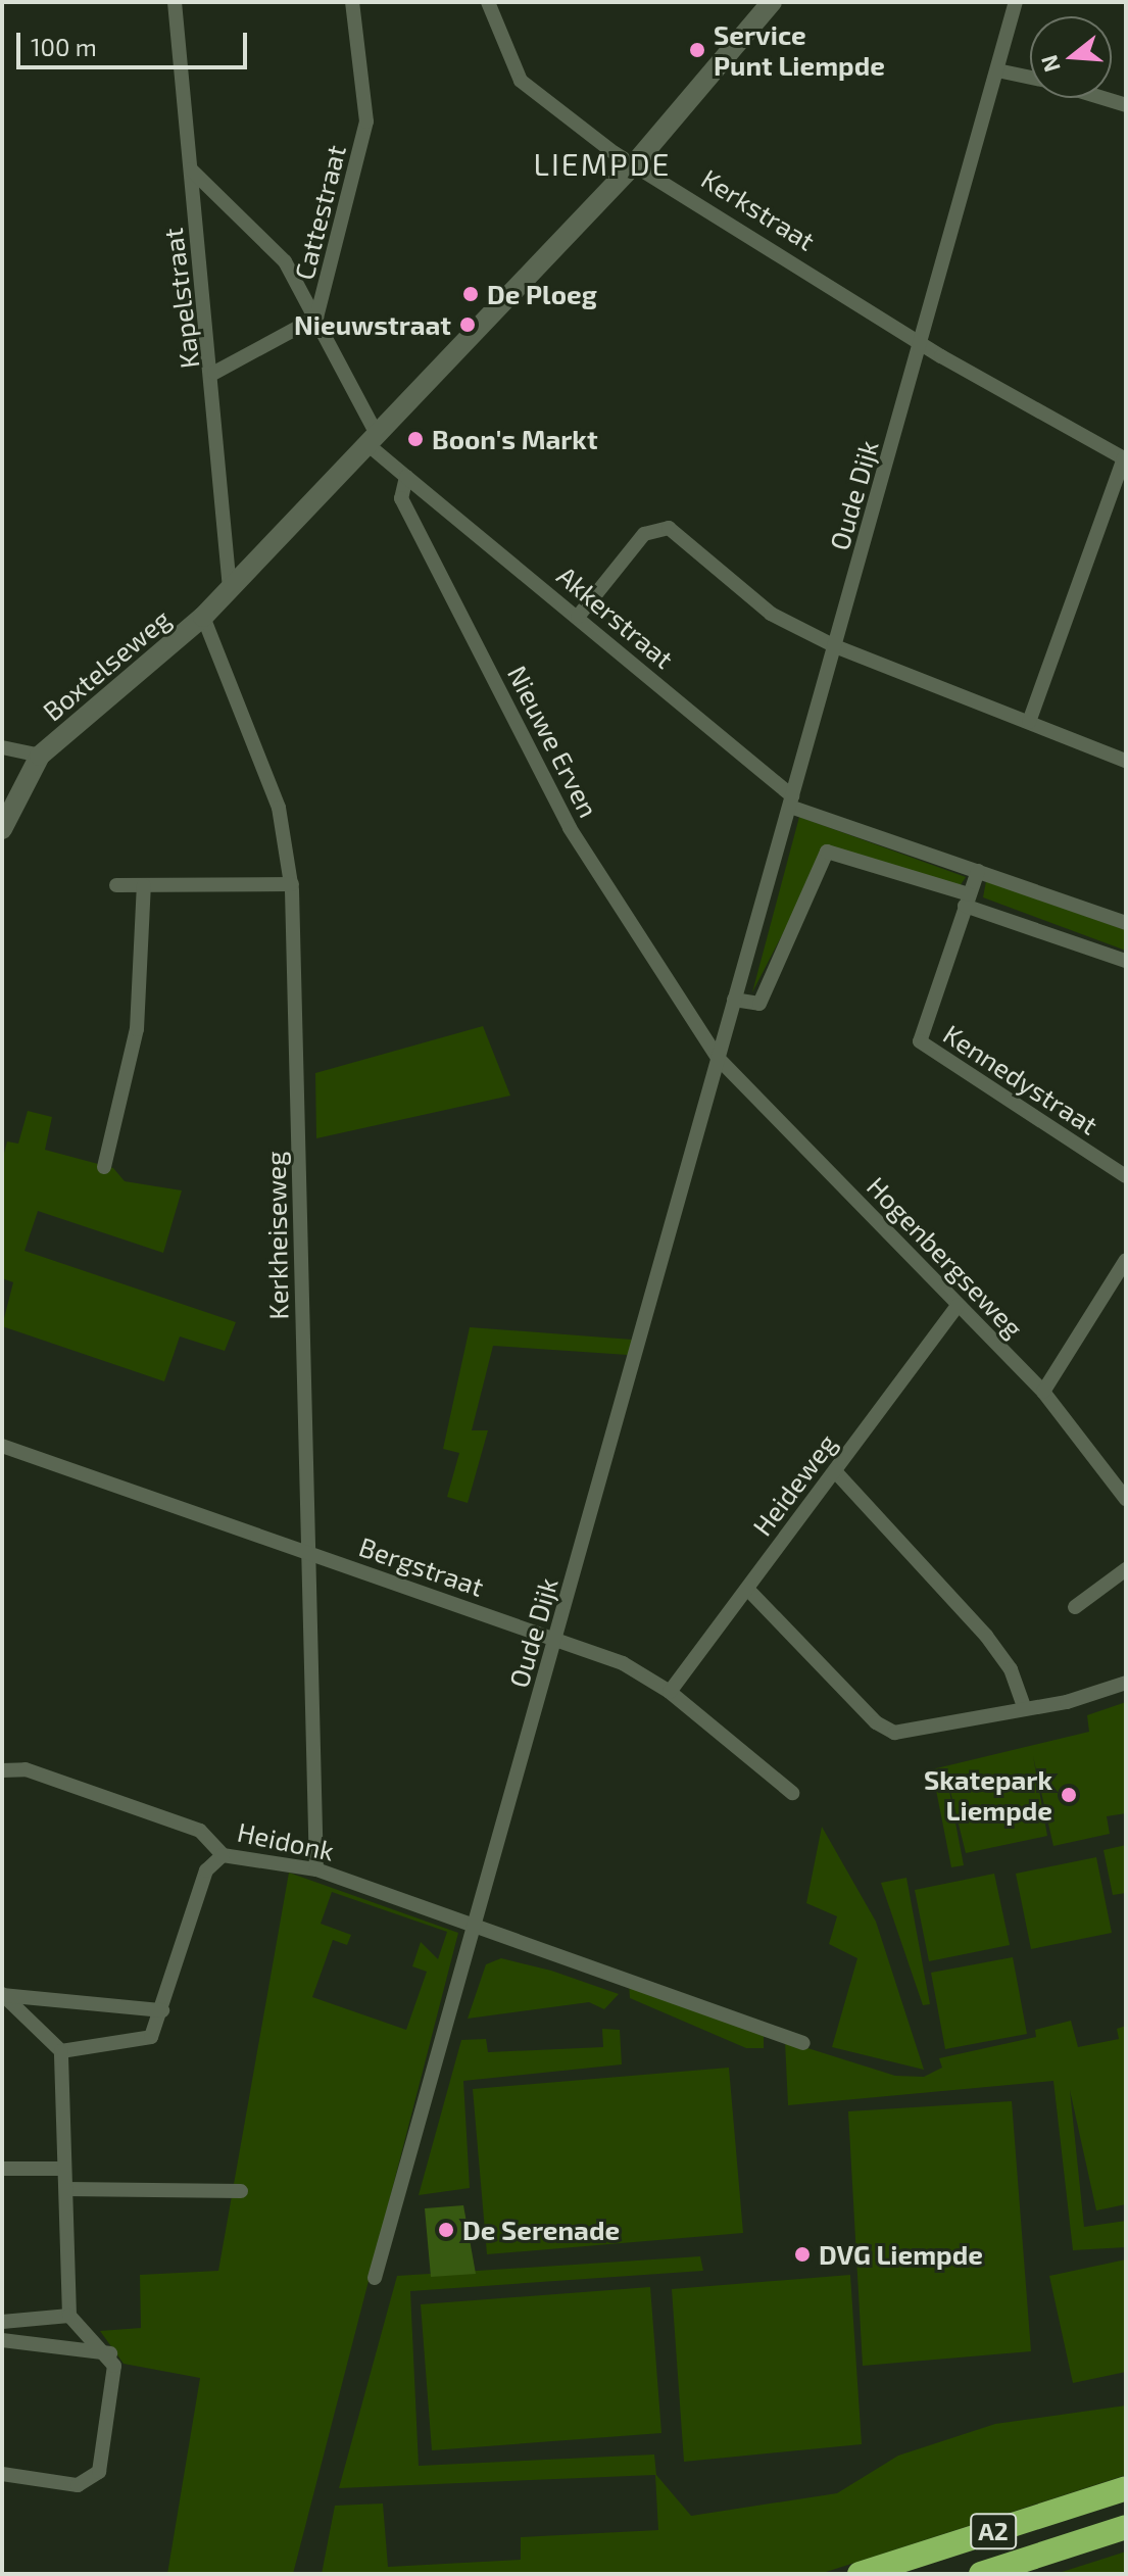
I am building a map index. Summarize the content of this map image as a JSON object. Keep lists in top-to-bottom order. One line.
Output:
{"streets":{"highway":["A2"],"street":["Kerkstraat","Cattestraat","Kapelstraat","Oude Dijk","Akkerstraat","Boxtelseweg","Nieuwe Erven","Kennedystraat","Kerkheiseweg","Hogenbergseweg","Heideweg","Bergstraat","Heidonk"]},"crossings":[["Kerkstraat","Oude Dijk"],["Cattestraat","Kapelstraat"],["Kapelstraat","Boxtelseweg"],["Oude Dijk","Akkerstraat"],["Oude Dijk","Nieuwe Erven"],["Oude Dijk","Hogenbergseweg"],["Oude Dijk","Bergstraat"],["Oude Dijk","Heidonk"],["Akkerstraat","Nieuwe Erven"],["Boxtelseweg","Kerkheiseweg"],["Nieuwe Erven","Hogenbergseweg"],["Kerkheiseweg","Bergstraat"],["Kerkheiseweg","Heidonk"],["Hogenbergseweg","Heideweg"],["Heideweg","Bergstraat"]],"districts":["LIEMPDE"],"places":["Service Punt Liempde","De Ploeg","Nieuwstraat","Boon's Markt","Skatepark Liempde","De Serenade","DVG Liempde"],"scale_bar":"100 m","north":"left"}
